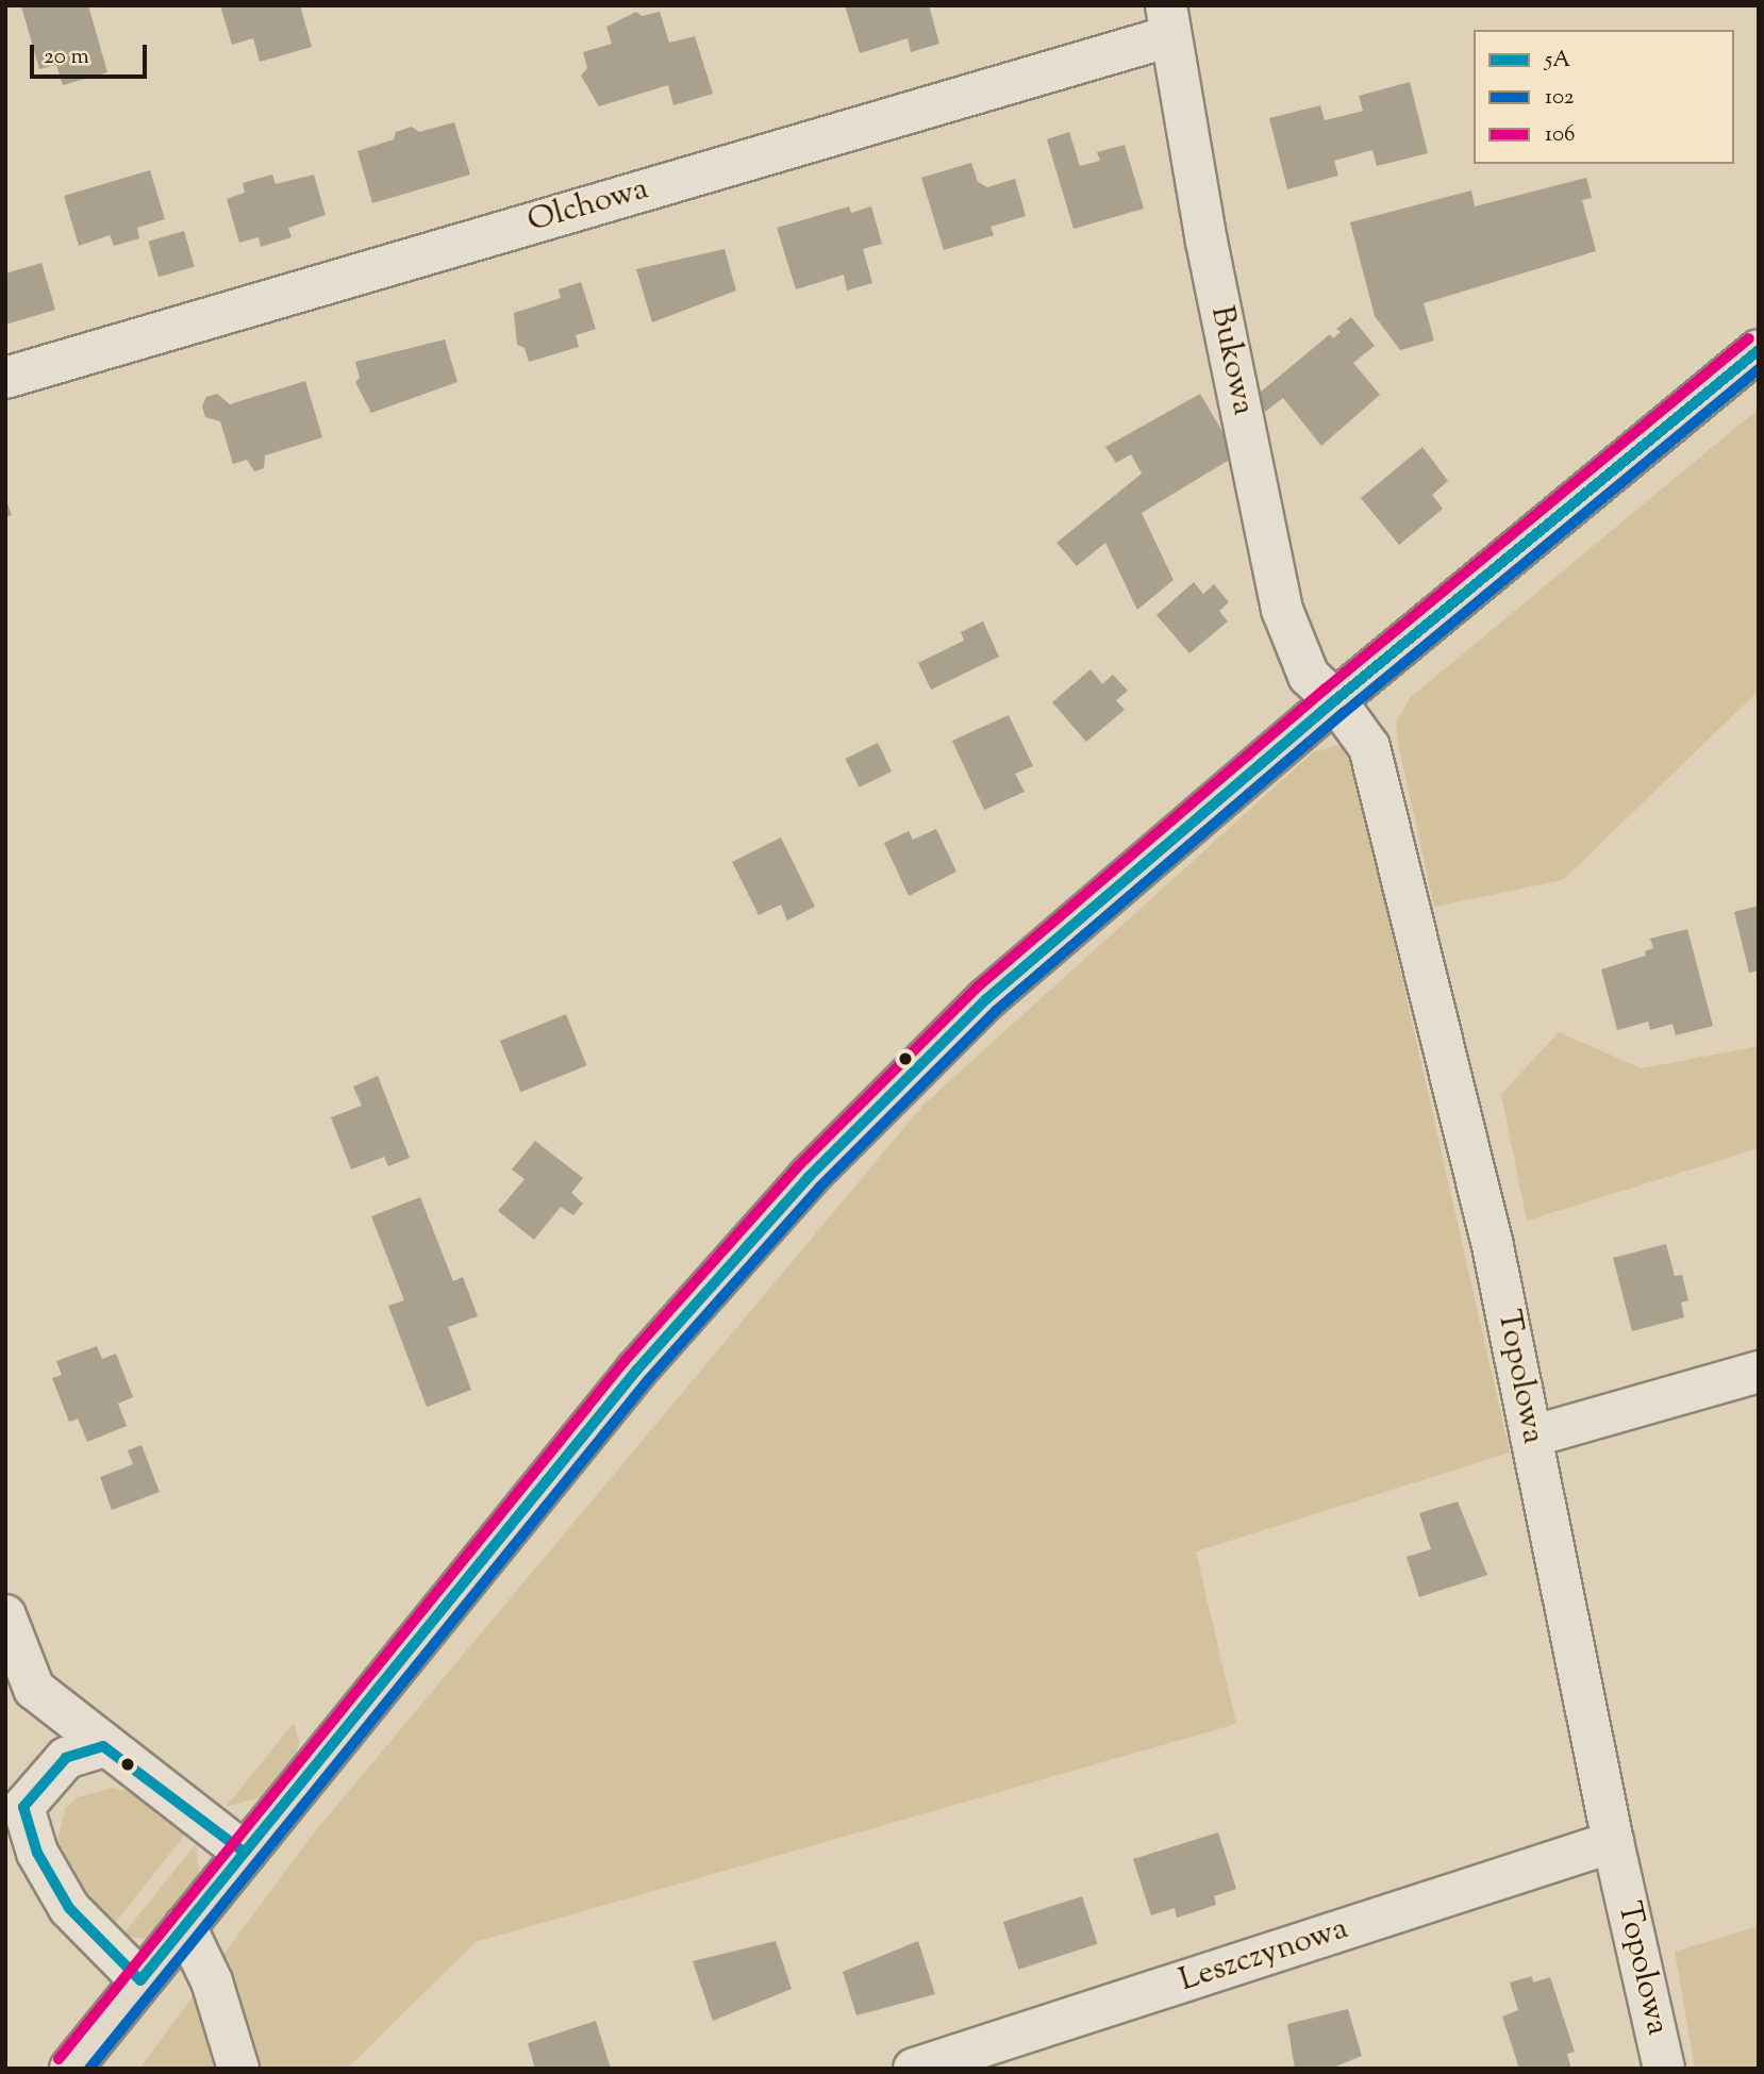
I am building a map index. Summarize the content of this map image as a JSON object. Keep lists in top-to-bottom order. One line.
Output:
{"streets":{"street":["Olchowa","Bukowa","Topolowa","Leszczynowa"]},"crossings":[["Olchowa","Bukowa"],["Bukowa","Topolowa"],["Topolowa","Leszczynowa"]],"lines":["transit line 106","transit line 5A","transit line 102"],"legend":["5A","102","106"],"scale_bar":"20 m"}
